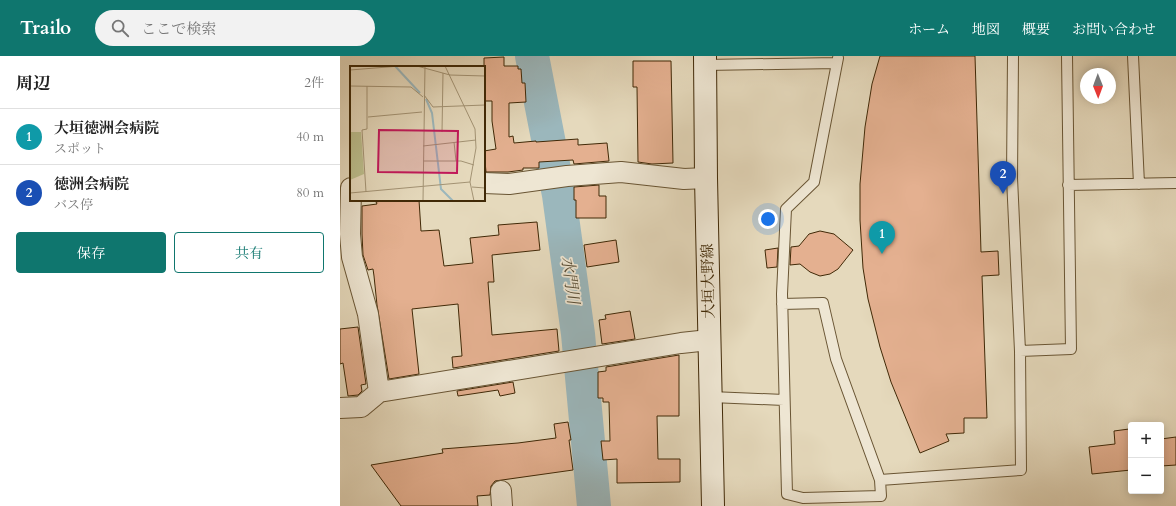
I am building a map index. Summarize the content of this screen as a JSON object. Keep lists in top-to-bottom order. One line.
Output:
{"streets":{"main road":["大垣大野線"]},"water":["水門川"],"north":"bottom","page":{"header":"Trailo","search":"ここで検索","nav":["ホーム","地図","概要","お問い合わせ"],"heading":["周辺","2件"],"list":[{"mark":"1","name":"大垣徳洲会病院","note":"スポット","value":"40 m"},{"mark":"2","name":"徳洲会病院","note":"バス停","value":"80 m"}],"pins":["2","1"],"buttons":["保存","共有"],"map_buttons":["+","−"]}}
